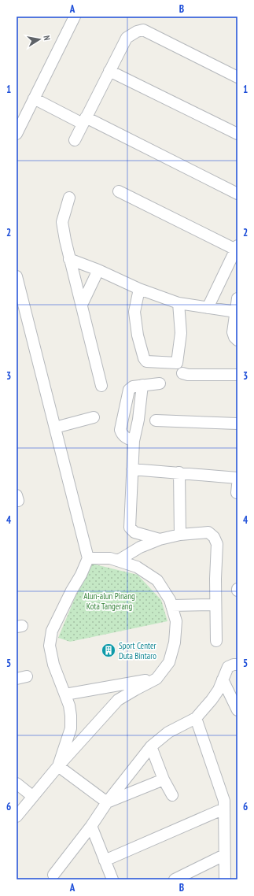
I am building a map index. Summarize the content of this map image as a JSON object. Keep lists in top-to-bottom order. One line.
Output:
{"parks":["Alun-alun Pinang Kota Tangerang"],"places":{"building":["Sport Center Duta Bintaro"]},"north":"right","grid":{"columns":["A","B"],"rows":["1","2","3","4","5","6"]}}
